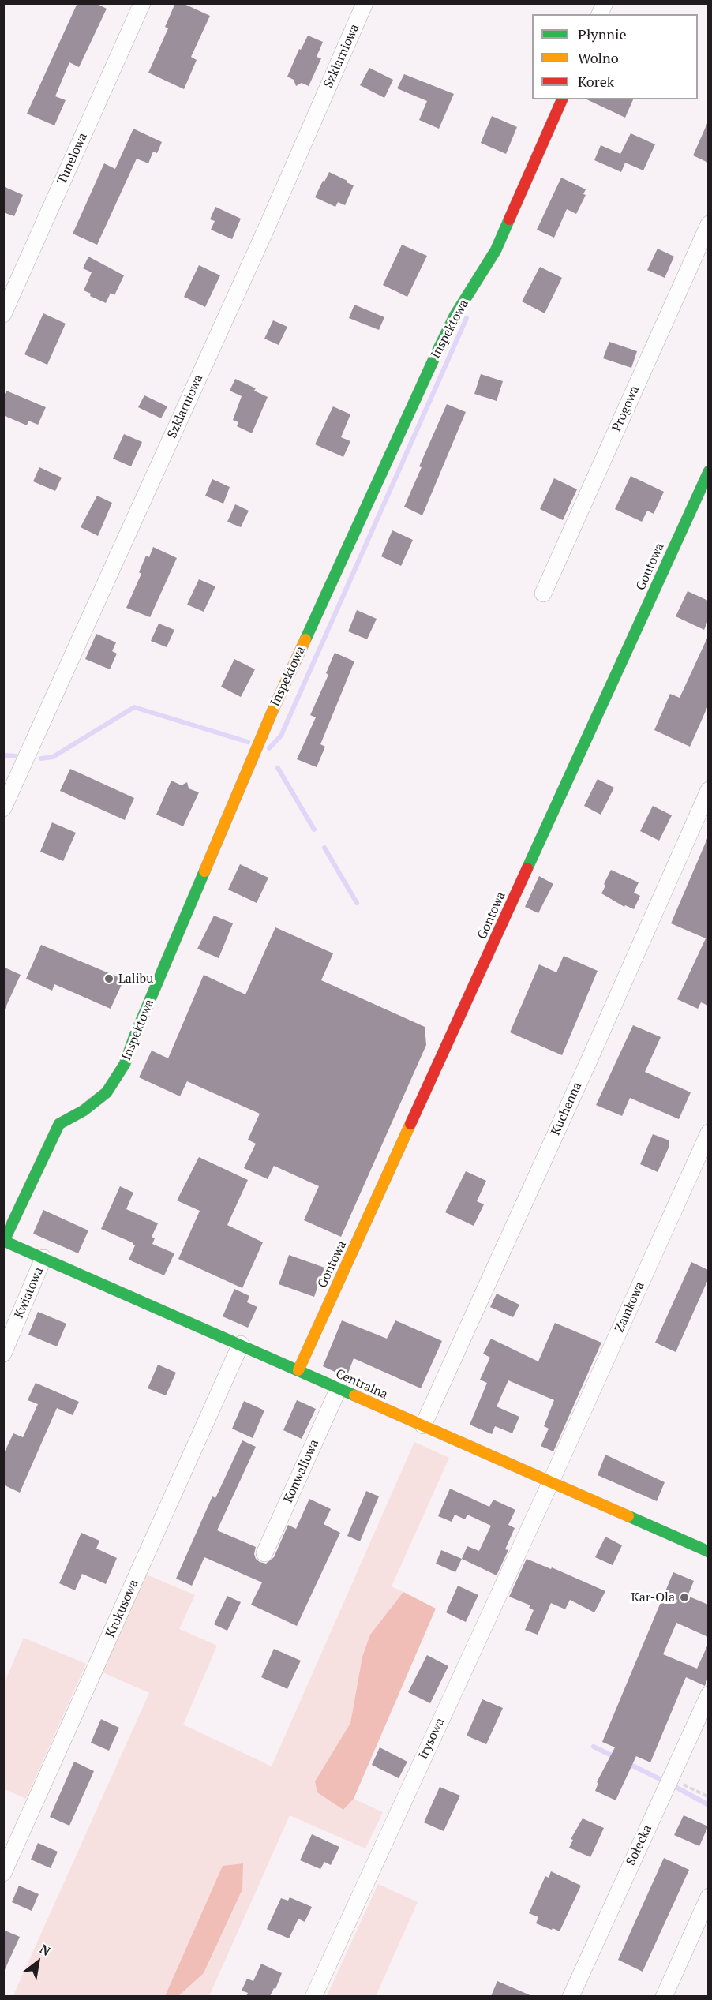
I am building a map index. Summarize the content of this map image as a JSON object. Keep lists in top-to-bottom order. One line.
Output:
{"streets":{"street":["Szklarniowa","Tunelowa","Inspektowa","Progowa","Gontowa","Kuchenna","Kwiatowa","Zamkowa","Centralna","Konwaliowa","Krokusowa","Irysowa","Sołecka"]},"crossings":[["Inspektowa","Centralna"],["Gontowa","Centralna"],["Kuchenna","Centralna"],["Kwiatowa","Centralna"],["Zamkowa","Centralna"],["Zamkowa","Irysowa"],["Centralna","Konwaliowa"],["Centralna","Krokusowa"],["Centralna","Irysowa"]],"places":["Lalibu","Kar-Ola"],"legend":["Płynnie","Wolno","Korek"],"north":"top right"}
